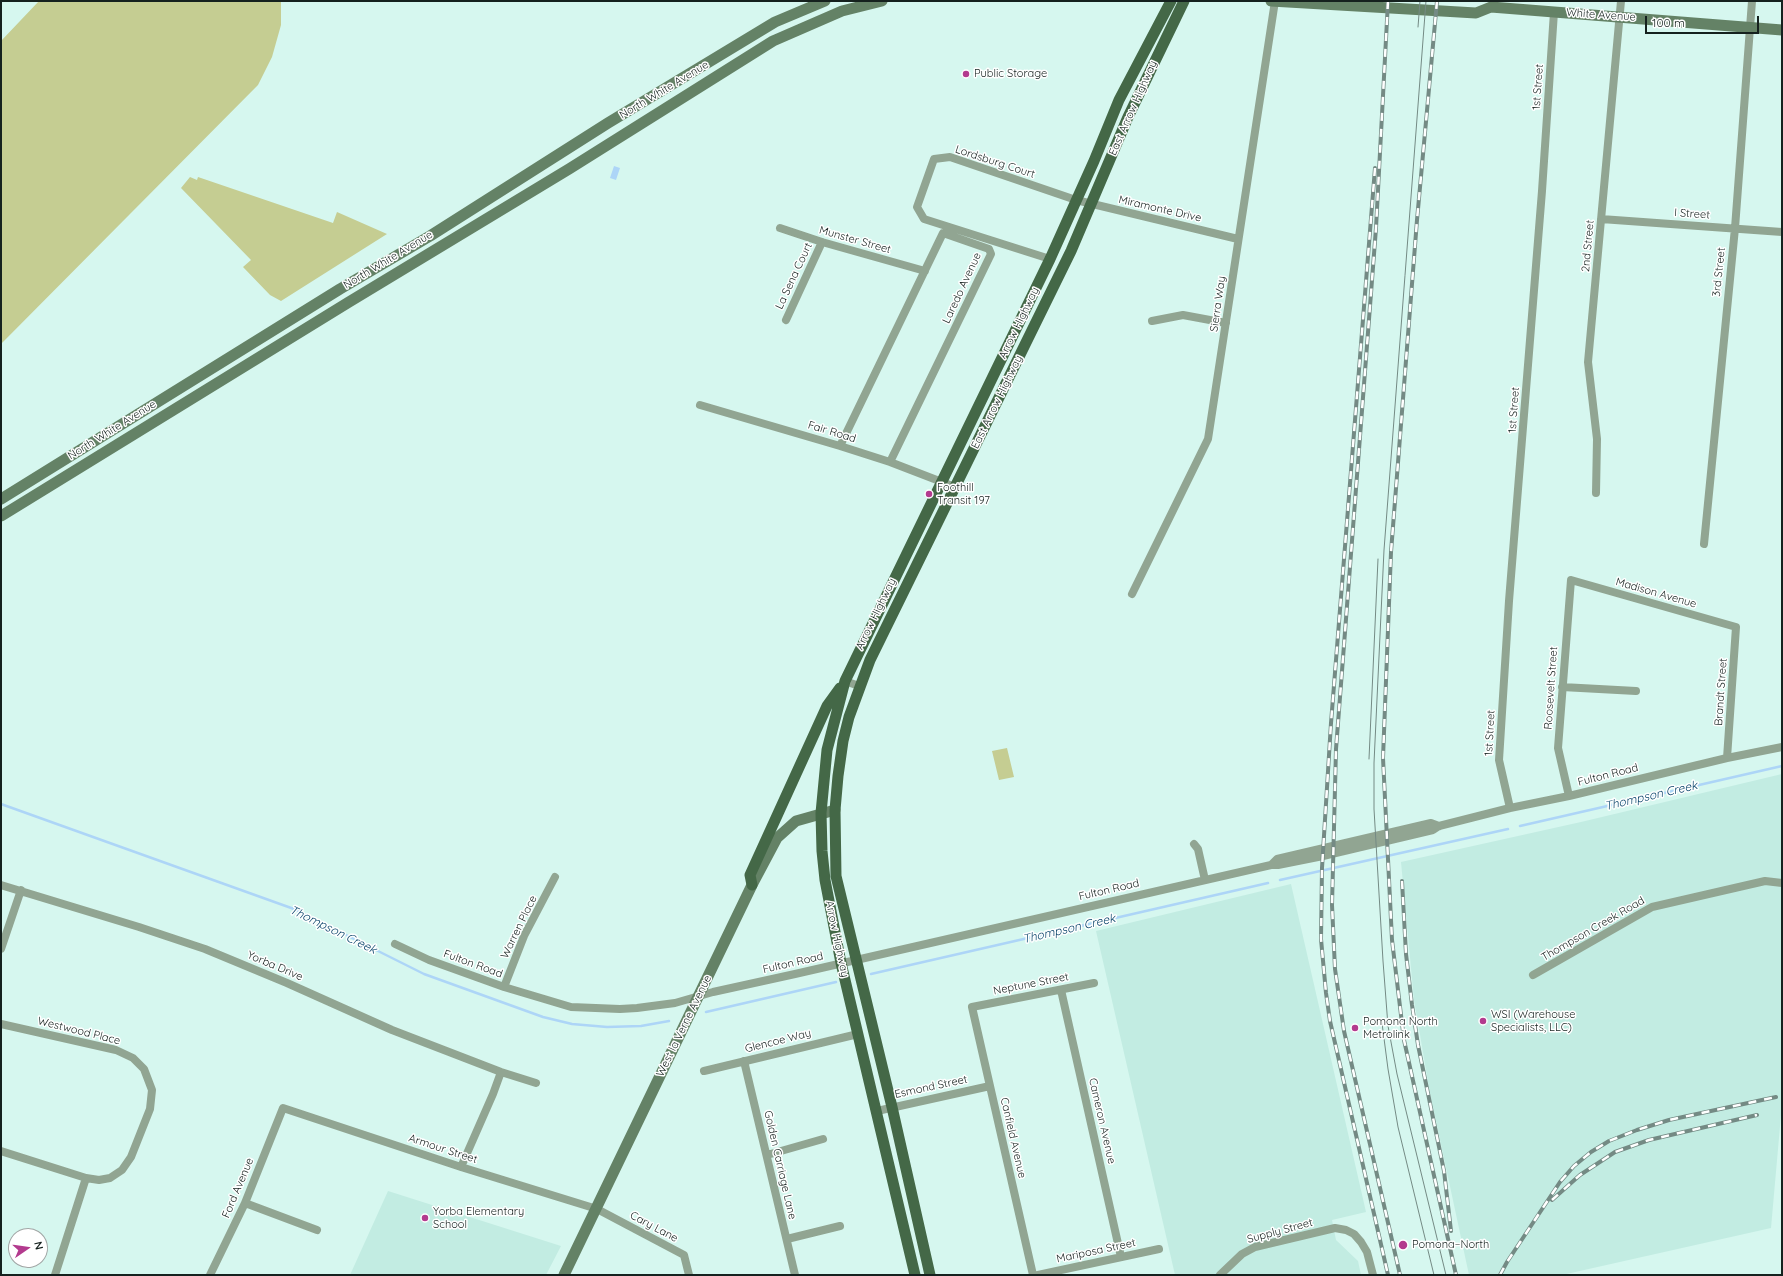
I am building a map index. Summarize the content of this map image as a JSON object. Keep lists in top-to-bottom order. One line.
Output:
{"streets":{"main road":["White Avenue","North White Avenue","East Arrow Highway","Arrow Highway","West la Verne Avenue"],"street":["1st Street","Lordsburg Court","Miramonte Drive","I Street","Munster Street","2nd Street","3rd Street","La Sena Court","Laredo Avenue","Sierra Way","Fair Road","Madison Avenue","Roosevelt Street","Brandt Street","Fulton Road","Warren Place","Thompson Creek Road","Yorba Drive","Neptune Street","Westwood Place","Glencoe Way","Esmond Street","Cameron Avenue","Canfield Avenue","Armour Street","Golden Carriage Lane","Ford Avenue","Cary Lane","Supply Street","Mariposa Street"]},"crossings":[["White Avenue","1st Street"],["White Avenue","2nd Street"],["White Avenue","3rd Street"],["White Avenue","Sierra Way"],["1st Street","Fulton Road"],["East Arrow Highway","Miramonte Drive"],["East Arrow Highway","Arrow Highway"],["East Arrow Highway","Fair Road"],["East Arrow Highway","West la Verne Avenue"],["Lordsburg Court","Miramonte Drive"],["Lordsburg Court","Arrow Highway"],["Miramonte Drive","Sierra Way"],["Miramonte Drive","Arrow Highway"],["I Street","2nd Street"],["I Street","3rd Street"],["Munster Street","La Sena Court"],["Munster Street","Laredo Avenue"],["Laredo Avenue","Fair Road"],["Arrow Highway","Fair Road"],["Arrow Highway","Fulton Road"],["Arrow Highway","West la Verne Avenue"],["Arrow Highway","Glencoe Way"],["Arrow Highway","Esmond Street"],["Madison Avenue","Roosevelt Street"],["Madison Avenue","Brandt Street"],["Roosevelt Street","Fulton Road"],["Brandt Street","Fulton Road"],["Fulton Road","Warren Place"],["Fulton Road","West la Verne Avenue"],["Neptune Street","Cameron Avenue"],["Neptune Street","Canfield Avenue"],["West la Verne Avenue","Armour Street"],["West la Verne Avenue","Cary Lane"],["Glencoe Way","Golden Carriage Lane"],["Esmond Street","Canfield Avenue"],["Cameron Avenue","Mariposa Street"],["Armour Street","Ford Avenue"],["Armour Street","Cary Lane"]],"water":["Thompson Creek"],"places":["Public Storage","Foothill Transit 197","WSI (Warehouse Specialists, LLC)","Pomona North Metrolink","Yorba Elementary School","Pomona–North"],"scale_bar":"100 m","north":"right"}
